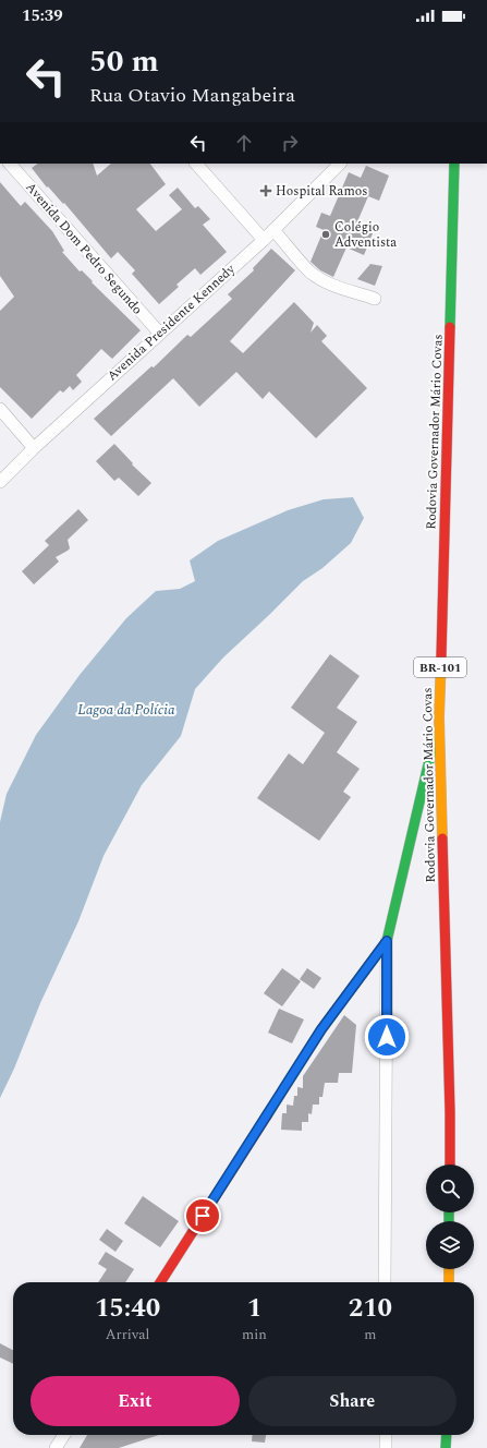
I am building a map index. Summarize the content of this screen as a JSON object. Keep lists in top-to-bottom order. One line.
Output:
{"streets":{"main road":["Rodovia Governador Mário Covas","BR-101"],"street":["Avenida Dom Pedro Segundo","Avenida Presidente Kennedy"]},"crossings":[["Avenida Dom Pedro Segundo","Avenida Presidente Kennedy"]],"water":["Lagoa da Polícia"],"places":{"health":["Hospital Ramos"],"other":["Colégio Adventista"]},"page":{"status":"15:39","turn":["50 m","Rua Otavio Mangabeira"],"eta":["15:40","Arrival","1","min","210","m"],"buttons":["Exit","Share"]}}
